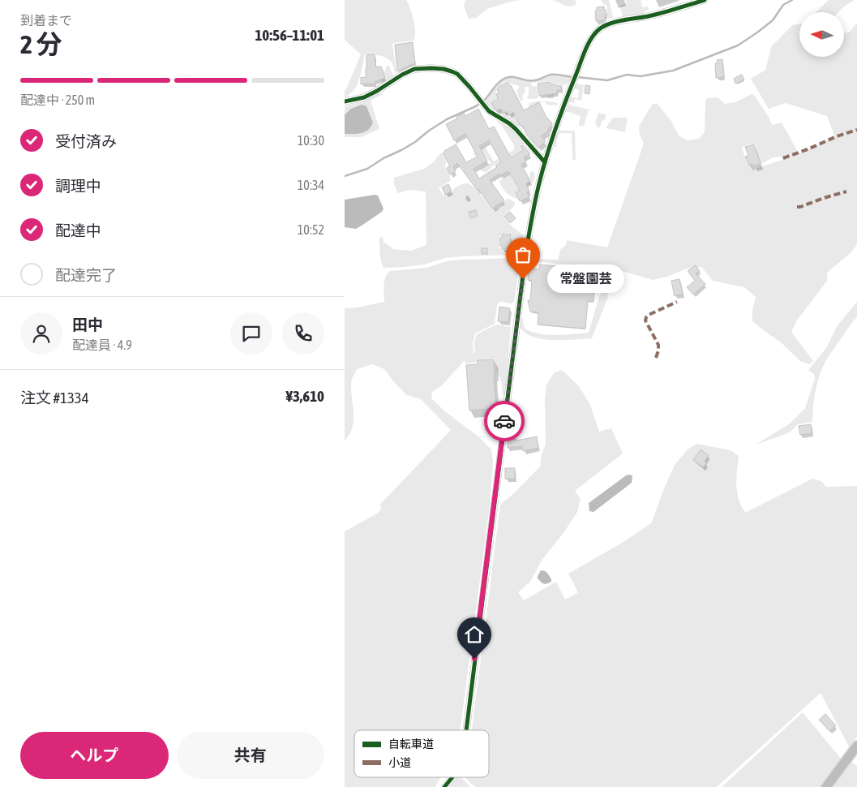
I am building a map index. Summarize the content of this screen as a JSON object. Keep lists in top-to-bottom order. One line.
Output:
{"places":["常盤園芸"],"legend":["自転車道","小道"],"north":"left","page":{"heading":["2 分","到着まで","10:56–11:01"],"panel":["田中","配達員 · 4.9","注文 #1334","¥3,610"],"bar":"配達中 · 250 m","list":[["受付済み","10:30"],["調理中","10:34"],["配達中","10:52"],"配達完了"],"bubble":"常盤園芸","buttons":["ヘルプ","共有"]}}
